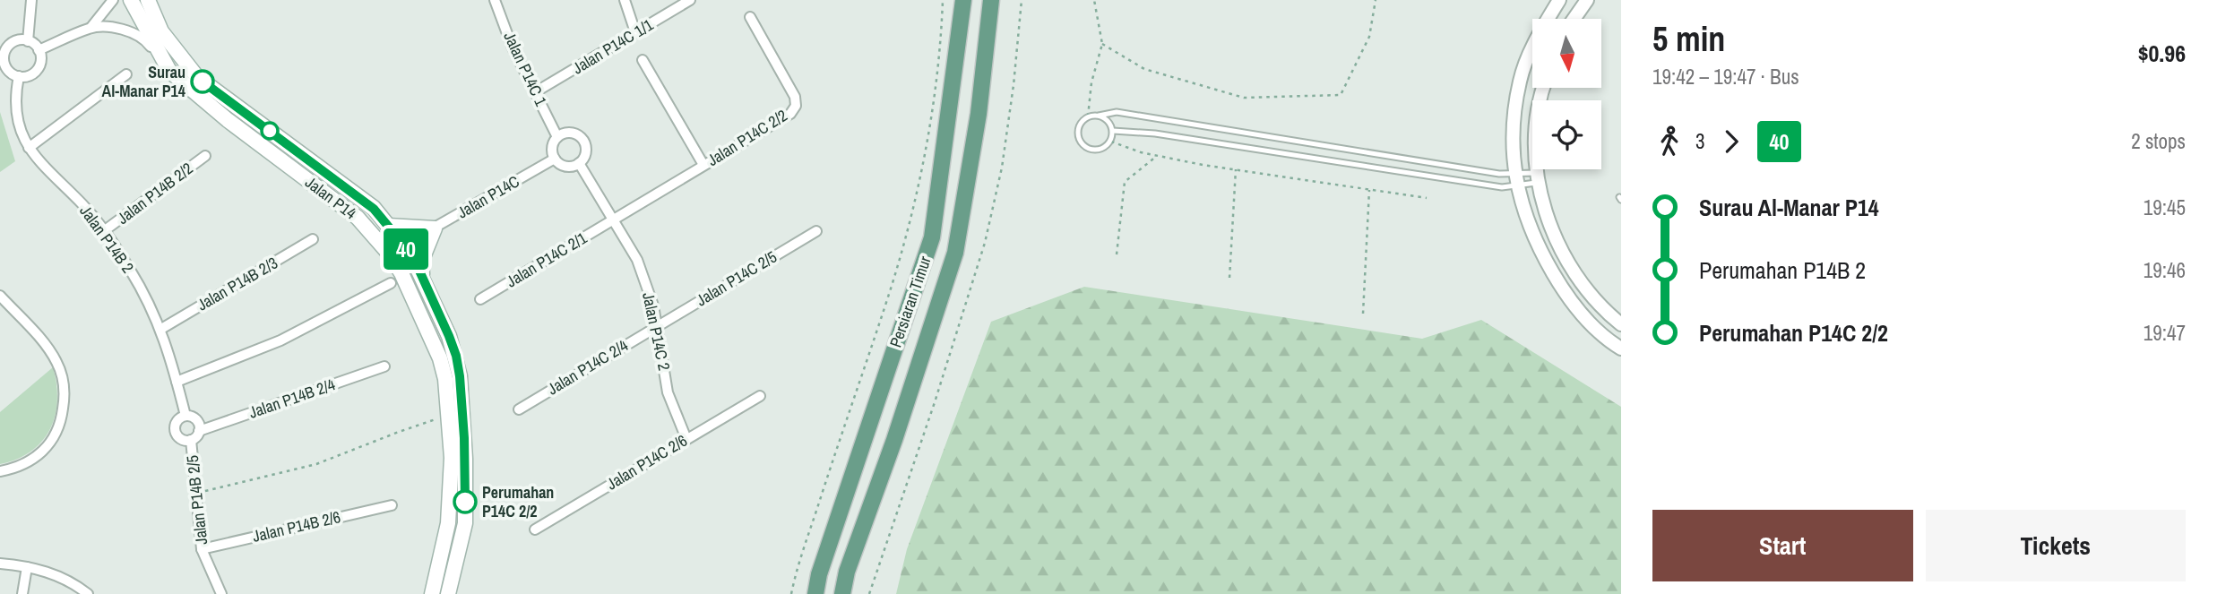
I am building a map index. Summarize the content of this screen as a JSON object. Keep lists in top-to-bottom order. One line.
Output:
{"streets":{"main road":["Jalan P14","Persiaran Timur"],"street":["Jalan P14C 1/1","Jalan P14C 1","Jalan P14C 2/2","Jalan P14B 2/2","Jalan P14C","Jalan P14B 2","Jalan P14C 2/1","Jalan P14C 2/5","Jalan P14B 2/3","Jalan P14C 2","Jalan P14C 2/4","Jalan P14B 2/4","Jalan P14C 2/6","Jalan P14B 2/5","Jalan P14B 2/6"]},"crossings":[["Jalan P14C 1/1","Jalan P14C 1"],["Jalan P14C 1","Jalan P14C"],["Jalan P14C 1","Jalan P14C 2"],["Jalan P14C 2/2","Jalan P14C 2/1"],["Jalan P14C 2/2","Jalan P14C 2"],["Jalan P14B 2/2","Jalan P14B 2"],["Jalan P14C","Jalan P14"],["Jalan P14C","Jalan P14C 2"],["Jalan P14B 2","Jalan P14B 2/3"],["Jalan P14B 2","Jalan P14B 2/4"],["Jalan P14B 2","Jalan P14B 2/5"],["Jalan P14C 2/1","Jalan P14C 2"],["Jalan P14C 2/5","Jalan P14C 2"],["Jalan P14C 2/5","Jalan P14C 2/4"],["Jalan P14C 2","Jalan P14C 2/4"],["Jalan P14C 2","Jalan P14C 2/6"],["Jalan P14B 2/4","Jalan P14B 2/5"],["Jalan P14B 2/5","Jalan P14B 2/6"]],"places":["Surau Al-Manar P14","Perumahan P14C 2/2"],"lines":["bus line 40"],"north":"bottom","page":{"on_map":"40","heading":["5 min","19:42 – 19:47 · Bus","$0.96"],"legs":["3","40","2 stops"],"list":[{"name":"Surau Al-Manar P14","value":"19:45"},{"name":"Perumahan P14B 2","value":"19:46"},{"name":"Perumahan P14C 2/2","value":"19:47"}],"buttons":["Start","Tickets"]}}
